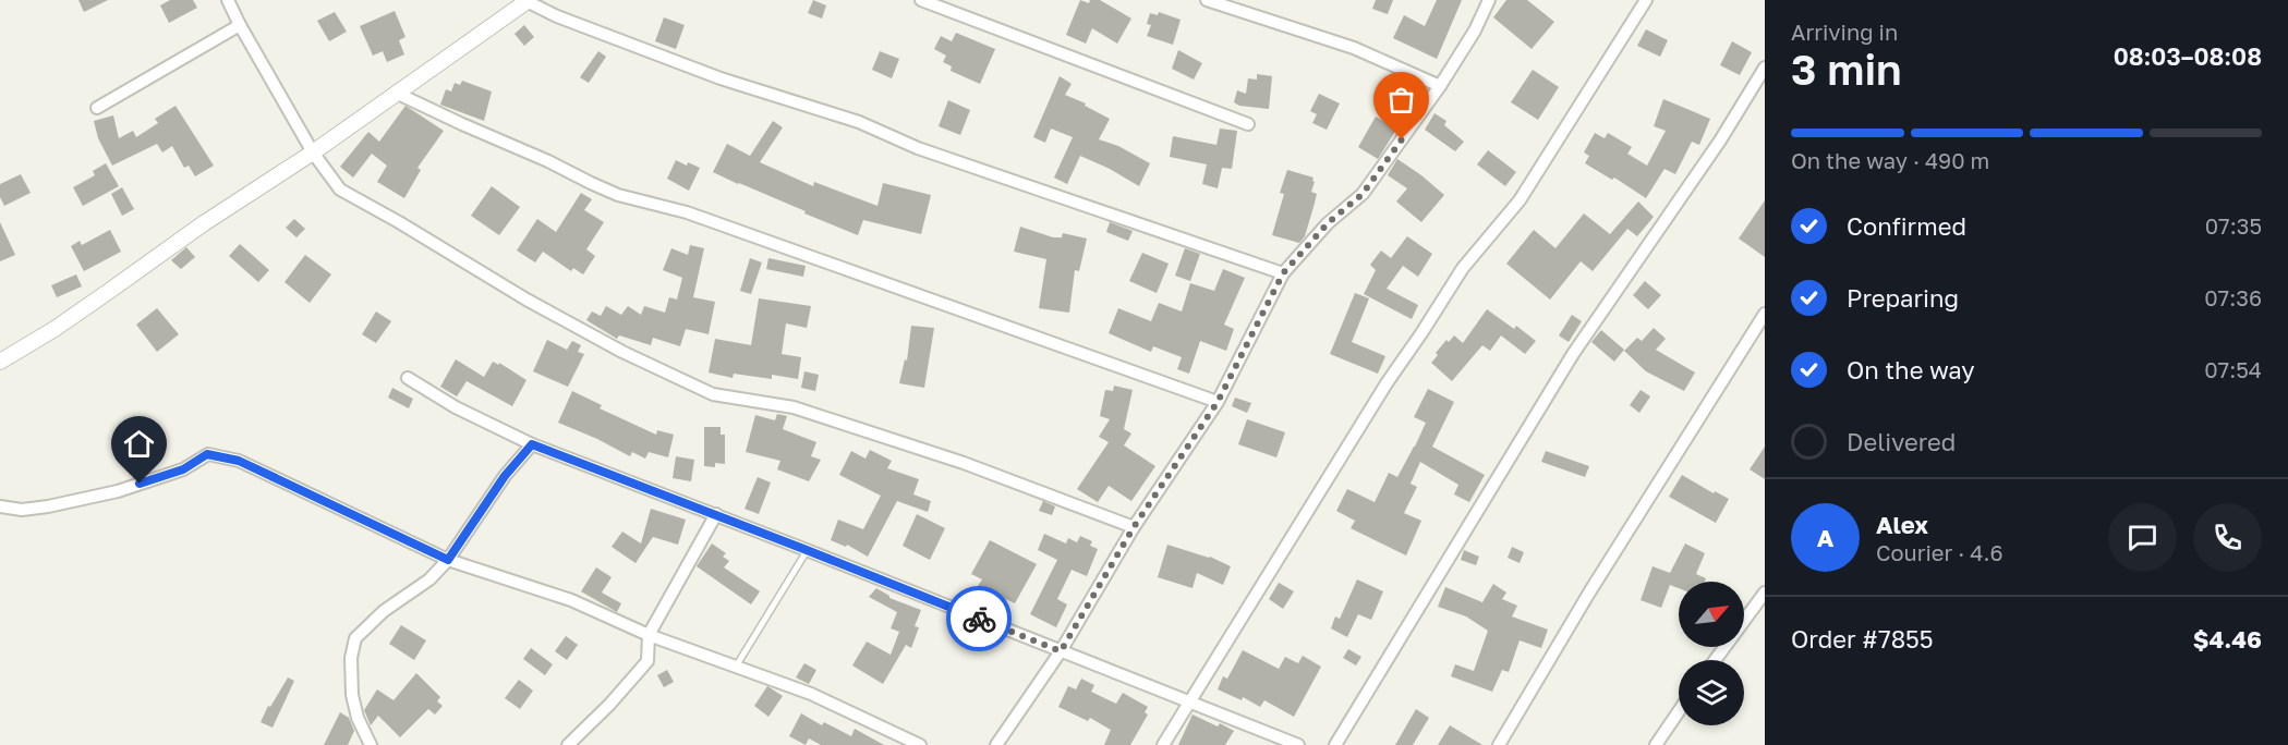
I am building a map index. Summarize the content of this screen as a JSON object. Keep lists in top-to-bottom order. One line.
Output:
{"north":"top right","page":{"heading":["3 min","Arriving in","08:03–08:08"],"panel":["Alex","Courier · 4.6","Order #7855","$4.46"],"bar":"On the way · 490 m","list":[["Confirmed","07:35"],["Preparing","07:36"],["On the way","07:54"],"Delivered"],"round":"A"}}
